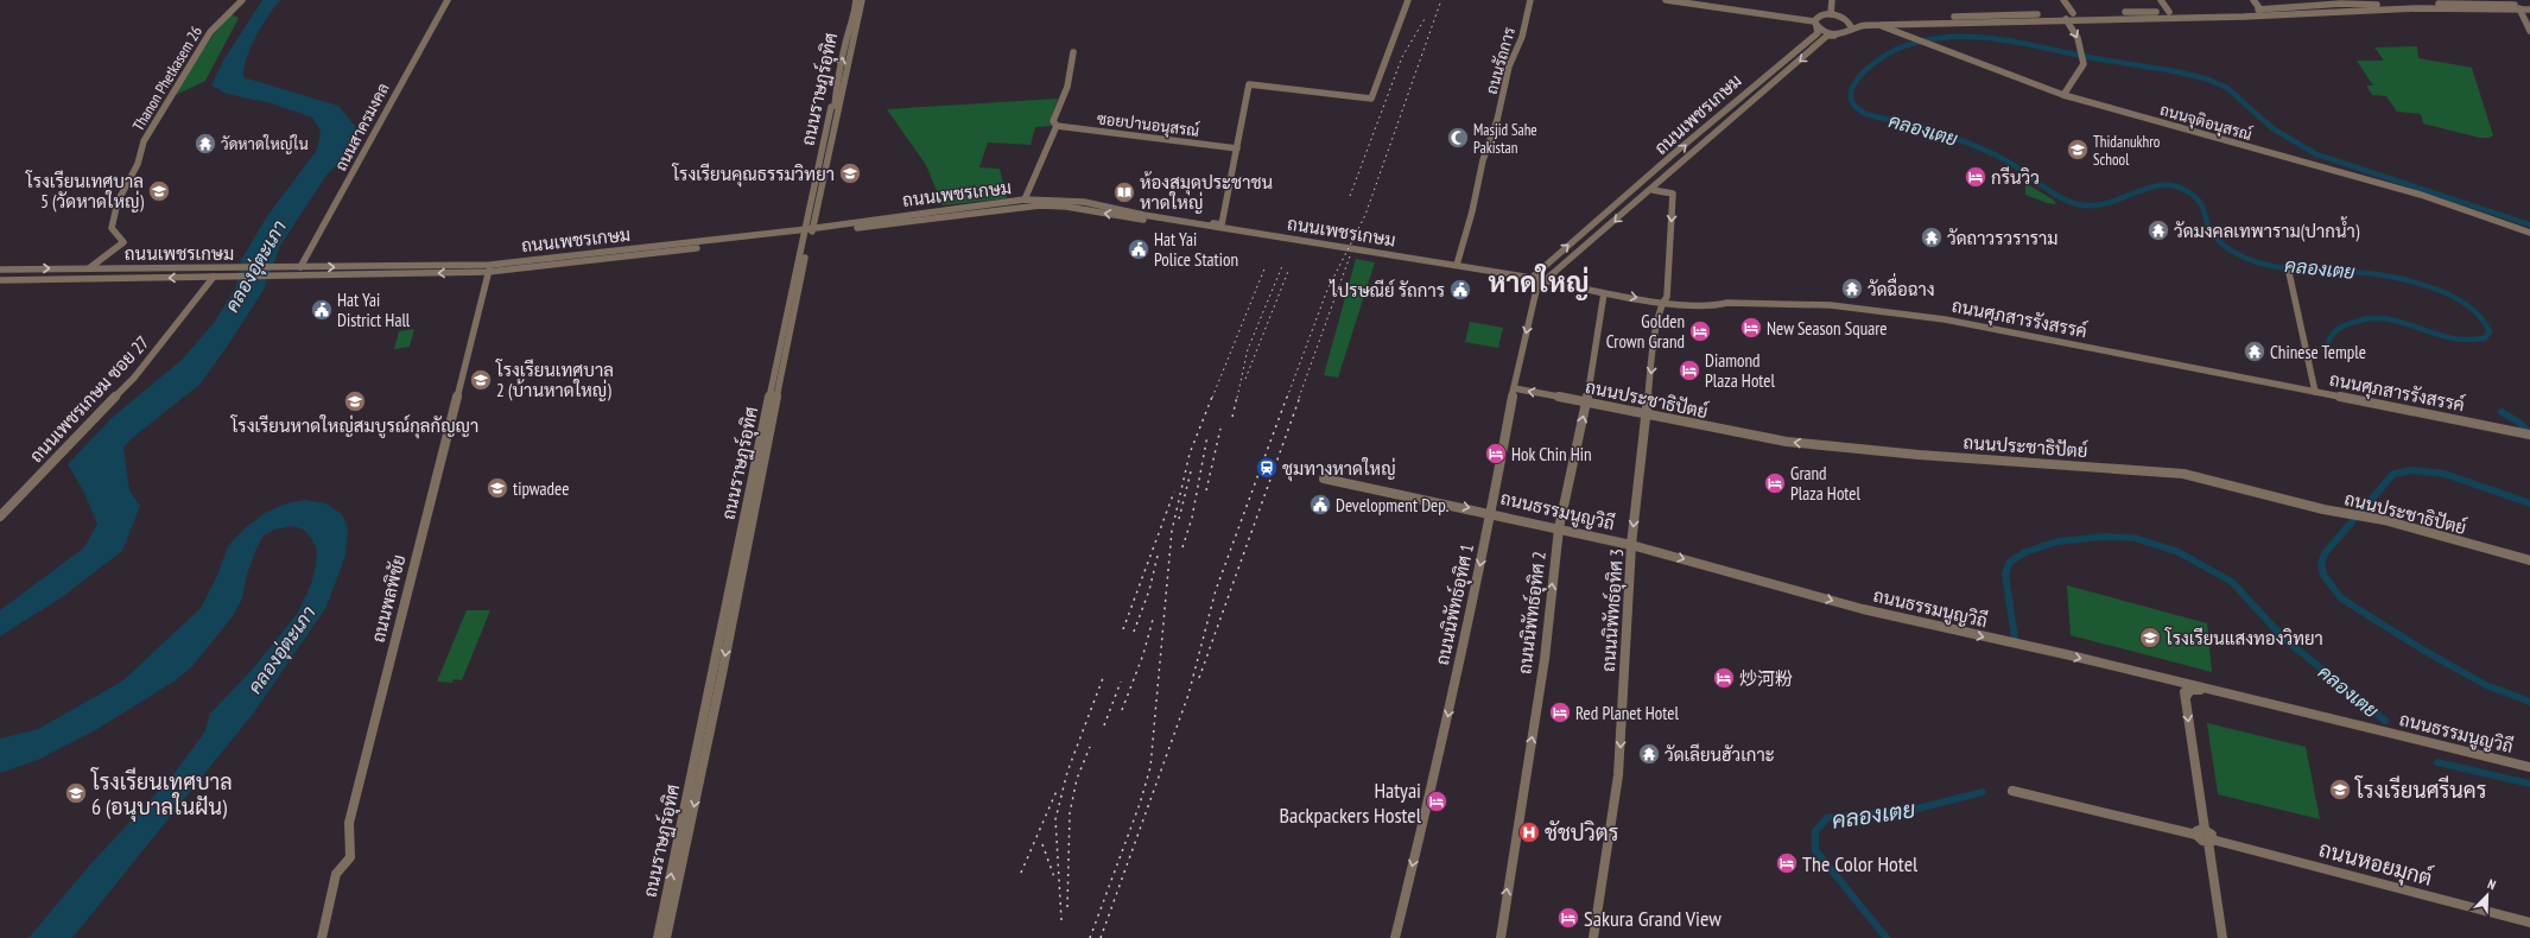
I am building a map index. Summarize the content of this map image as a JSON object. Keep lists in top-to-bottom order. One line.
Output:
{"streets":{"street":["ถนนรัถการ","Thanon Phetkasem 26","ถนนราษฏร์อุทิศ","ถนนเพชรเกษม","ถนนจุติอนุสรณ์","ซอยปานอนุสรณ์","ถนนสาครมงคล","ถนนศุภสารรังสรรค์","ถนนเพชรเกษม ซอย 27","ถนนประชาธิปัตย์","ถนนธรรมนูญวิถี","ถนนพลพิชัย","ถนนนิพัทธ์อุทิศ 1","ถนนนิพัทธ์อุทิศ 3","ถนนนิพัทธ์อุทิศ 2","ถนนหอยมุกต์"]},"crossings":[["Thanon Phetkasem 26","ถนนเพชรเกษม"],["ถนนราษฏร์อุทิศ","ถนนเพชรเกษม"],["ถนนเพชรเกษม","ถนนสาครมงคล"],["ถนนเพชรเกษม","ถนนศุภสารรังสรรค์"],["ถนนเพชรเกษม","ถนนเพชรเกษม ซอย 27"],["ถนนเพชรเกษม","ถนนพลพิชัย"],["ถนนเพชรเกษม","ถนนนิพัทธ์อุทิศ 1"],["ถนนเพชรเกษม","ถนนนิพัทธ์อุทิศ 3"],["ถนนศุภสารรังสรรค์","ถนนนิพัทธ์อุทิศ 1"],["ถนนศุภสารรังสรรค์","ถนนนิพัทธ์อุทิศ 3"],["ถนนศุภสารรังสรรค์","ถนนนิพัทธ์อุทิศ 2"],["ถนนประชาธิปัตย์","ถนนนิพัทธ์อุทิศ 1"],["ถนนประชาธิปัตย์","ถนนนิพัทธ์อุทิศ 3"],["ถนนประชาธิปัตย์","ถนนนิพัทธ์อุทิศ 2"],["ถนนธรรมนูญวิถี","ถนนนิพัทธ์อุทิศ 1"],["ถนนธรรมนูญวิถี","ถนนนิพัทธ์อุทิศ 3"],["ถนนธรรมนูญวิถี","ถนนนิพัทธ์อุทิศ 2"]],"one_way":["ถนนประชาธิปัตย์","ถนนธรรมนูญวิถี","ถนนนิพัทธ์อุทิศ 1","ถนนนิพัทธ์อุทิศ 3","ถนนนิพัทธ์อุทิศ 2"],"districts":["หาดใหญ่"],"water":["คลองเตย","คลองอุ่ตะเภา"],"places":{"mosque":["Masjid Sahe Pakistan"],"temple":["วัดหาดใหญ่ใน","วัดมงคลเทพาราม(ปากน้ำ)","วัดถาวรวราราม","วัดฉื่อฉาง","Chinese Temple","วัดเลียนฮัวเกาะ"],"school or university":["Thidanukhro School","โรงเรียนคุณธรรมวิทยา","โรงเรียนเทศบาล 5 (วัดหาดใหญ่)","โรงเรียนเทศบาล 2 (บ้านหาดใหญ่)","โรงเรียนหาดใหญ่สมบูรณ์กุลกัญญา","tipwadee","โรงเรียนแสงทองวิทยา","โรงเรียนศรีนคร","โรงเรียนเทศบาล 6 (อนุบาลในฝัน)"],"hotel":["กรีนวิว","New Season Square","Golden Crown Grand","Diamond Plaza Hotel","Hok Chin Hin","Grand Plaza Hotel","炒河粉","Red Planet Hotel","Hatyai Backpackers Hostel","The Color Hotel","Sakura Grand View"],"library":["ห้องสมุดประชาชน หาดใหญ่"],"public building":["Hat Yai Police Station","ไปรษณีย์ รัถการ","Hat Yai District Hall","Development Dep."],"station":["ชุมทางหาดใหญ่"],"hospital":["ชัชปวิตร"]},"north":"top right"}
